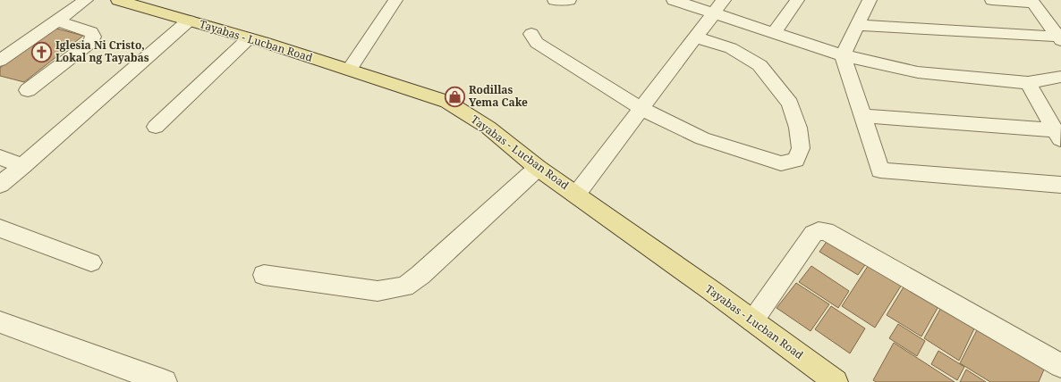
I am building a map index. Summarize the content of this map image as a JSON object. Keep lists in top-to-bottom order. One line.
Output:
{"streets":{"main road":["Tayabas - Lucban Road"]},"places":{"church":["Iglesia Ni Cristo, Lokal ng Tayabas"],"shop":["Rodillas Yema Cake"]}}
